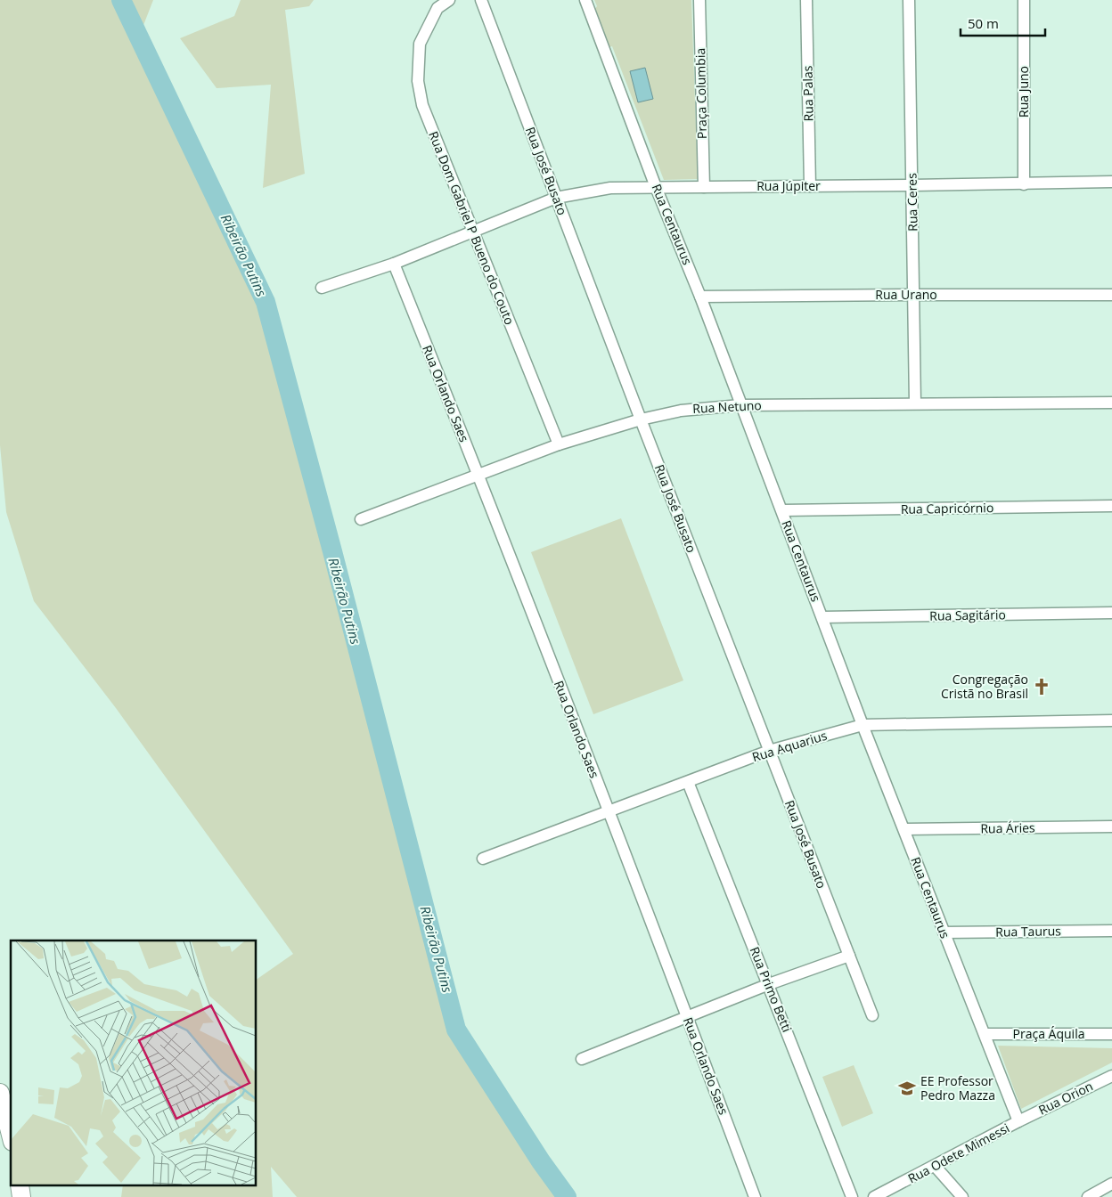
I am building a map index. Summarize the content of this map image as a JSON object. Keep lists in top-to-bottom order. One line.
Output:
{"streets":{"street":["Rua Juno","Praça Columbia","Rua Palas","Rua José Busato","Rua Júpiter","Rua Ceres","Rua Centaurus","Rua Dom Gabriel P Bueno do Couto","Rua Urano","Rua Orlando Saes","Rua Netuno","Rua Capricórnio","Rua Sagitário","Rua Aquarius","Rua Áries","Rua Taurus","Rua Primo Betti","Praça Áquila","Rua Orion","Rua Odete Mimessi"]},"crossings":[["Rua Juno","Rua Júpiter"],["Praça Columbia","Rua Júpiter"],["Rua Palas","Rua Júpiter"],["Rua José Busato","Rua Júpiter"],["Rua José Busato","Rua Netuno"],["Rua José Busato","Rua Aquarius"],["Rua Júpiter","Rua Ceres"],["Rua Júpiter","Rua Centaurus"],["Rua Júpiter","Rua Dom Gabriel P Bueno do Couto"],["Rua Júpiter","Rua Orlando Saes"],["Rua Ceres","Rua Urano"],["Rua Ceres","Rua Netuno"],["Rua Centaurus","Rua Urano"],["Rua Centaurus","Rua Netuno"],["Rua Centaurus","Rua Capricórnio"],["Rua Centaurus","Rua Sagitário"],["Rua Centaurus","Rua Aquarius"],["Rua Centaurus","Rua Áries"],["Rua Centaurus","Rua Taurus"],["Rua Centaurus","Praça Áquila"],["Rua Centaurus","Rua Orion"],["Rua Centaurus","Rua Odete Mimessi"],["Rua Dom Gabriel P Bueno do Couto","Rua Netuno"],["Rua Orlando Saes","Rua Netuno"],["Rua Orlando Saes","Rua Aquarius"],["Rua Aquarius","Rua Primo Betti"],["Rua Orion","Rua Odete Mimessi"]],"water":["Ribeirão Putins"],"places":{"church":["Congregação Cristã no Brasil"],"school or university":["EE Professor Pedro Mazza"]},"scale_bar":"50 m"}
